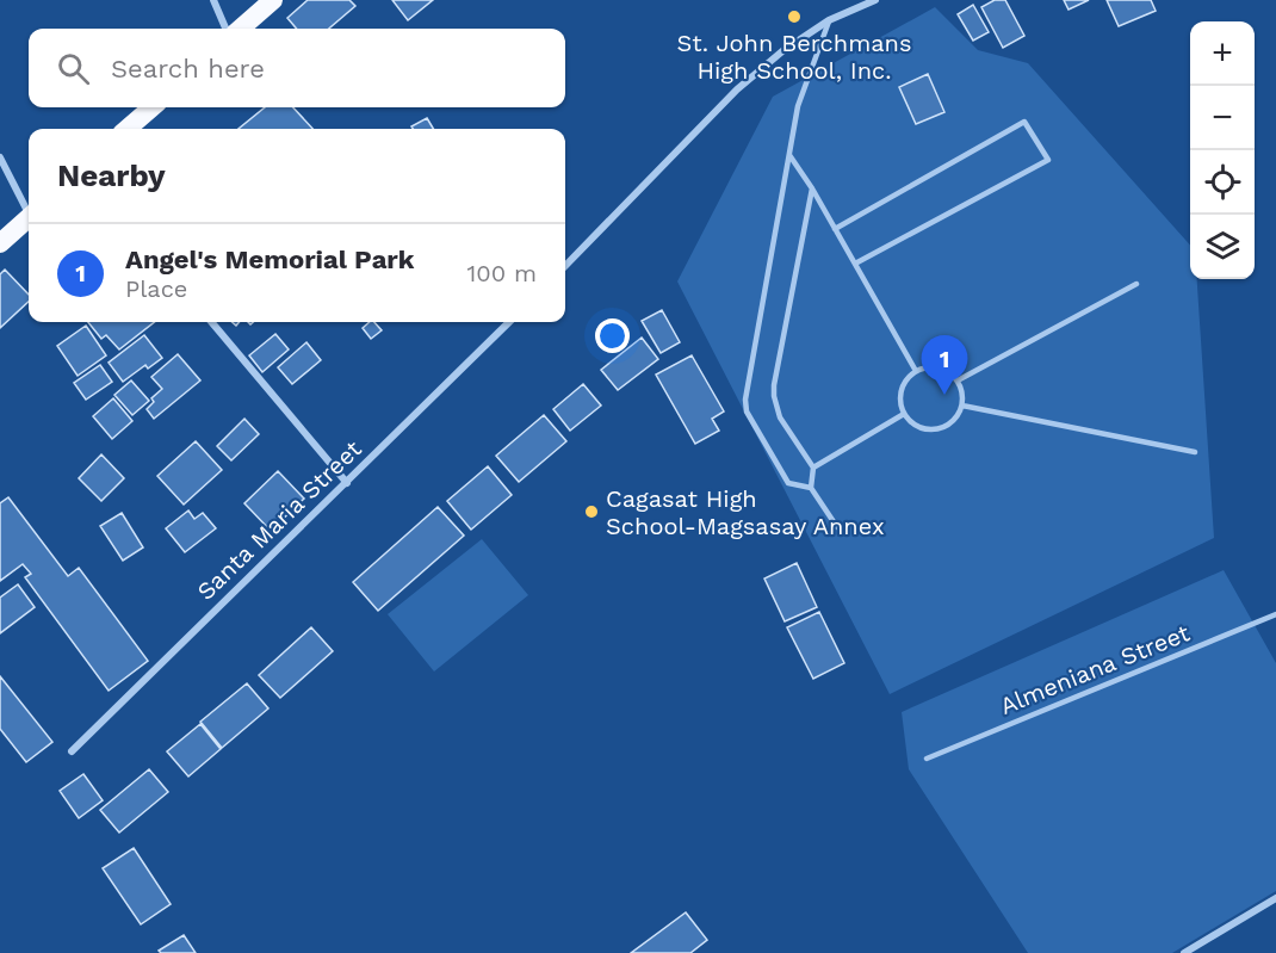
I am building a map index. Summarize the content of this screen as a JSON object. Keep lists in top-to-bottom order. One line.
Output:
{"streets":{"street":["Santa Maria Street"],"lane":["Almeniana Street"]},"places":["St. John Berchmans High School, Inc.","Cagasat High School-Magsasay Annex"],"page":{"map_buttons":["+","−"],"search":"Search here","heading":"Nearby","list":[{"mark":"1","name":"Angel's Memorial Park","note":"Place","value":"100 m"}],"pins":"1"}}
